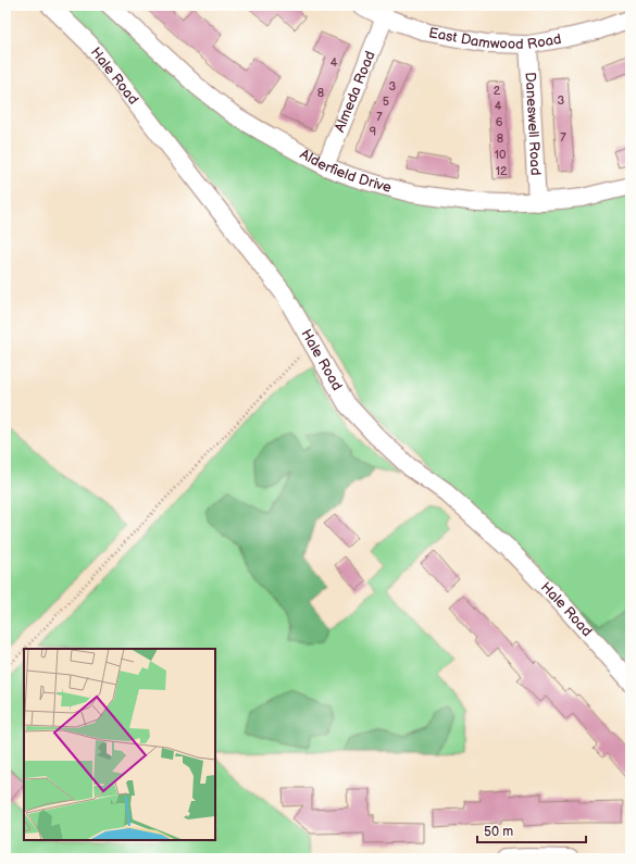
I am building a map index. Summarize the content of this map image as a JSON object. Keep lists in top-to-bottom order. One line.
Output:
{"streets":{"street":["East Damwood Road","Hale Road","Almeda Road","Daneswell Road","Alderfield Drive"]},"crossings":[["East Damwood Road","Almeda Road"],["East Damwood Road","Daneswell Road"],["Almeda Road","Alderfield Drive"],["Daneswell Road","Alderfield Drive"]],"house_numbers":["4","3","2","8","3","5","4","7","6","9","7","8","10","12"],"scale_bar":"50 m"}
